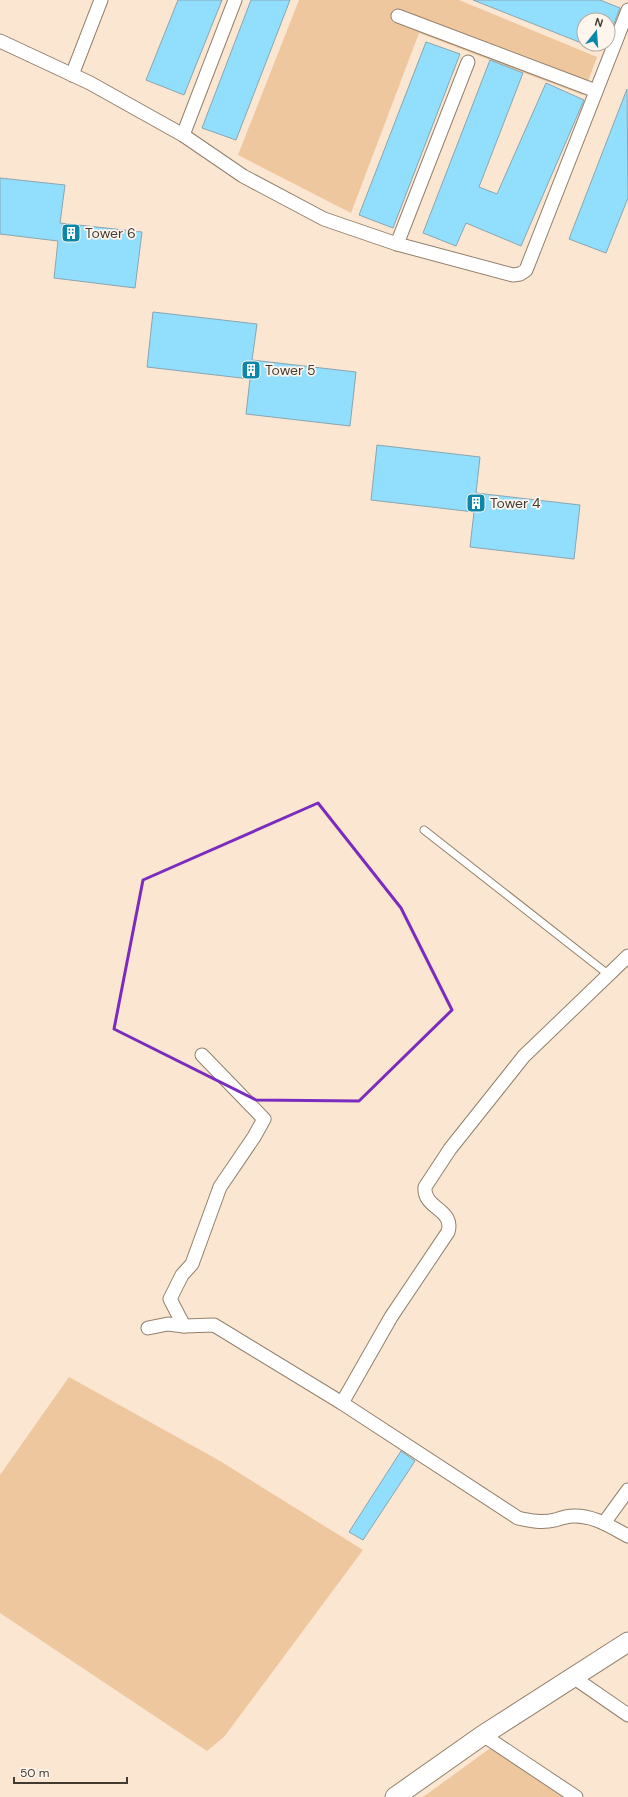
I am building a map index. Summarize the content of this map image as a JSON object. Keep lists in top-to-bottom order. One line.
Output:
{"places":{"building":["Tower 6","Tower 5","Tower 4"]},"scale_bar":"50 m","north":"top"}
